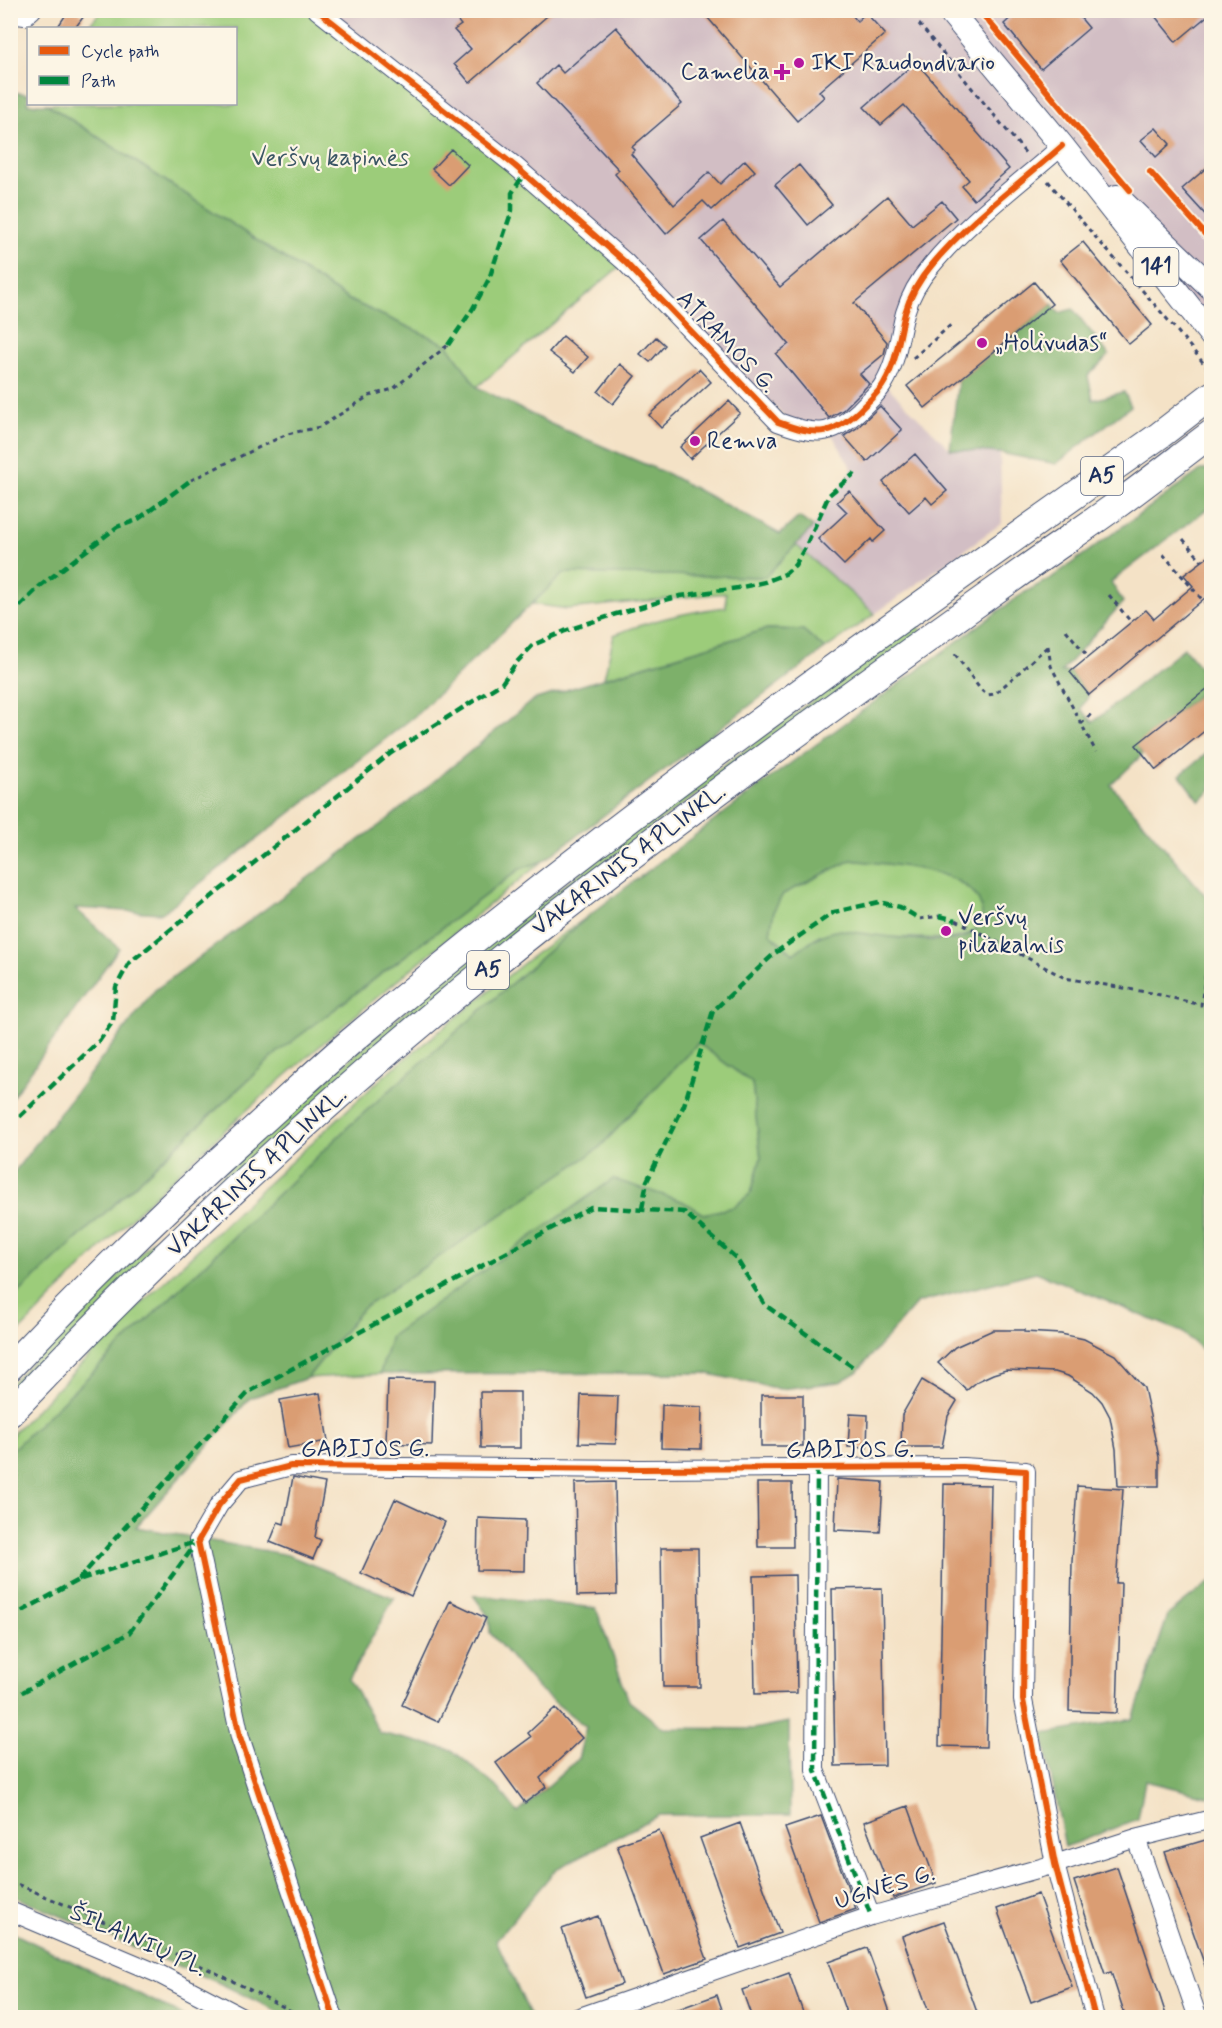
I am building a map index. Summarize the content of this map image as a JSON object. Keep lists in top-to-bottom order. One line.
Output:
{"streets":{"highway":["A5","VAKARINIS APLINKL."],"main road":["141"],"street":["ATRAMOS G.","GABIJOS G.","UGNĖS G.","ŠILAINIŲ PL."]},"crossings":[["141","ATRAMOS G."],["GABIJOS G.","UGNĖS G."]],"parks":["Veršvų kapinės"],"places":{"other":["IKI Raudondvario","„Holivudas“","Remva","Veršvų piliakalnis"],"health":["Camelia"]},"legend":["Cycle path","Path"]}
